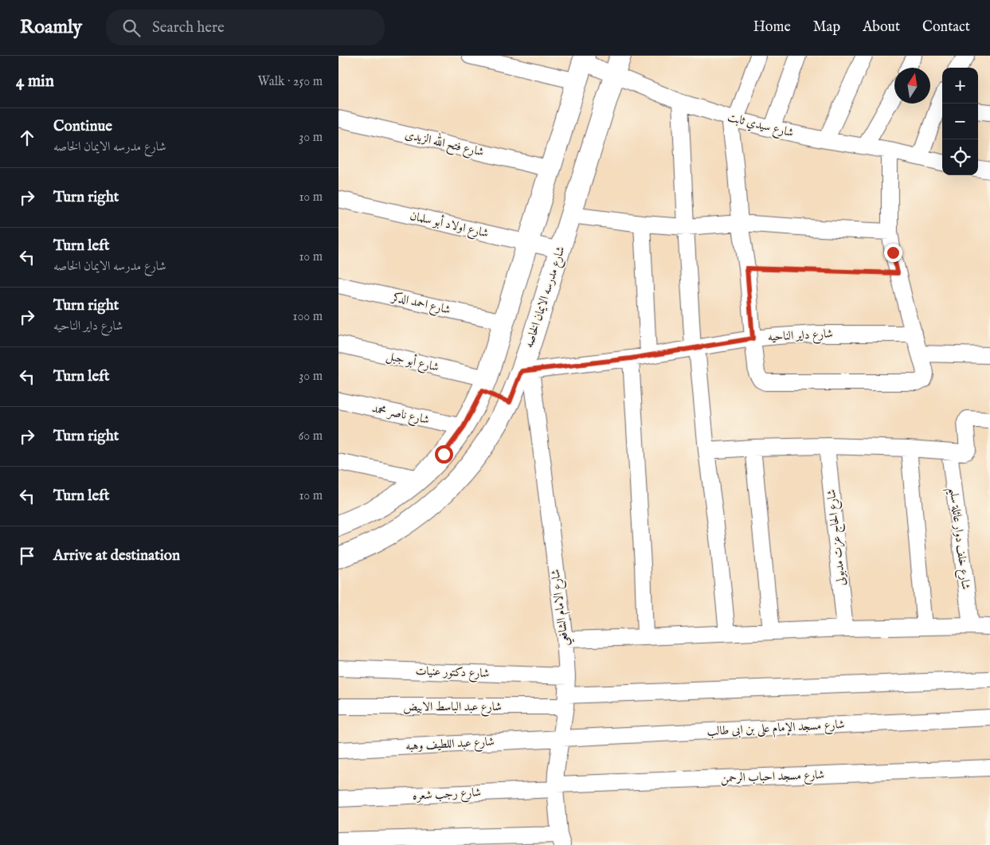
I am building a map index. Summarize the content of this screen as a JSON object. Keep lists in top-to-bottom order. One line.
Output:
{"streets":{"street":["شارع سيدي ثابت","شارع فتح الله الزيدى","شارع اولاد أبو سلمان","شارع مدرسه الايمان الخاصه","شارع احمد الدكر","شارع داير الناحيه","شارع أبو جبل","شارع ناصر محمد","شارع الحاج عزت مدبولى","شارع خلف دوار عائلة سليم","شارع الامام الشافعي","شارع دكتور عنيات","شارع عبد الباسط الابيض","شارع مسجد الإمام على بن ابى طالب","شارع عبد اللطيف وهبه","شارع مسجد احباب الرحمن","شارع رجب شعره"]},"crossings":[["شارع سيدي ثابت","شارع مدرسه الايمان الخاصه"],["شارع اولاد أبو سلمان","شارع مدرسه الايمان الخاصه"],["شارع مدرسه الايمان الخاصه","شارع داير الناحيه"],["شارع مدرسه الايمان الخاصه","شارع الامام الشافعي"],["شارع داير الناحيه","شارع الامام الشافعي"],["شارع الامام الشافعي","شارع دكتور عنيات"],["شارع الامام الشافعي","شارع عبد الباسط الابيض"],["شارع الامام الشافعي","شارع مسجد الإمام على بن ابى طالب"],["شارع الامام الشافعي","شارع عبد اللطيف وهبه"],["شارع الامام الشافعي","شارع مسجد احباب الرحمن"],["شارع الامام الشافعي","شارع رجب شعره"],["شارع مسجد الإمام على بن ابى طالب","شارع عبد اللطيف وهبه"],["شارع مسجد احباب الرحمن","شارع رجب شعره"]],"north":"top","page":{"header":"Roamly","search":"Search here","nav":["Home","Map","About","Contact"],"heading":["4 min","Walk · 250 m"],"map_buttons":["+","−"],"list":[["Continue","شارع مدرسه الايمان الخاصه","30 m"],["Turn right","10 m"],["Turn left","شارع مدرسه الايمان الخاصه","10 m"],["Turn right","شارع داير الناحيه","100 m"],["Turn left","30 m"],["Turn right","60 m"],["Turn left","10 m"],"Arrive at destination"]}}
